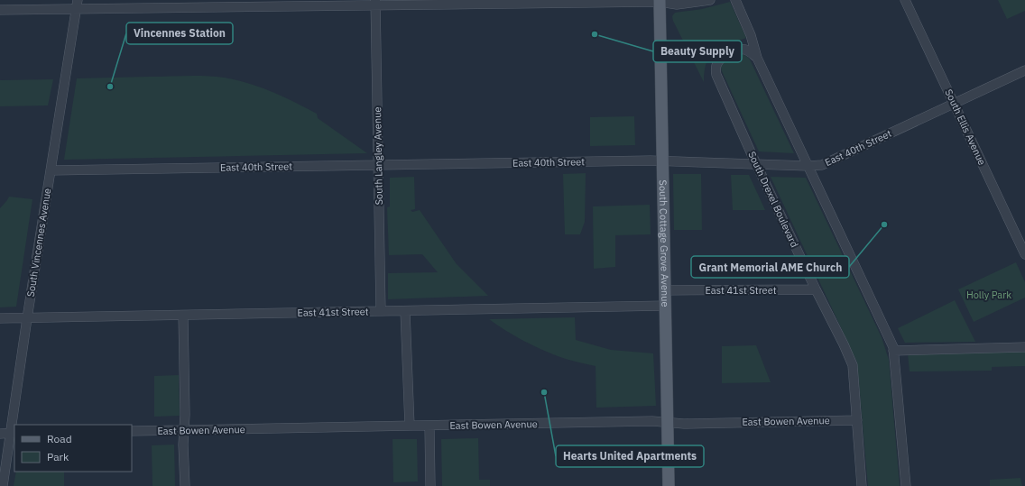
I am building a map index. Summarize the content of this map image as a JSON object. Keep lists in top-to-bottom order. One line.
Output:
{"streets":{"main road":["South Cottage Grove Avenue"],"street":["South Ellis Avenue","East 40th Street","South Langley Avenue","South Drexel Boulevard","South Vincennes Avenue","East 41st Street","East Bowen Avenue"]},"crossings":[["South Ellis Avenue","East 40th Street"],["East 40th Street","South Langley Avenue"],["East 40th Street","South Drexel Boulevard"],["East 40th Street","South Vincennes Avenue"],["East 40th Street","South Cottage Grove Avenue"],["South Langley Avenue","East 41st Street"],["South Drexel Boulevard","East 41st Street"],["South Drexel Boulevard","East Bowen Avenue"],["South Vincennes Avenue","East 41st Street"],["South Cottage Grove Avenue","East 41st Street"],["South Cottage Grove Avenue","East Bowen Avenue"]],"parks":["Holly Park"],"places":["Beauty Supply","Vincennes Station","Grant Memorial AME Church","Hearts United Apartments"],"legend":["Road","Park"]}
